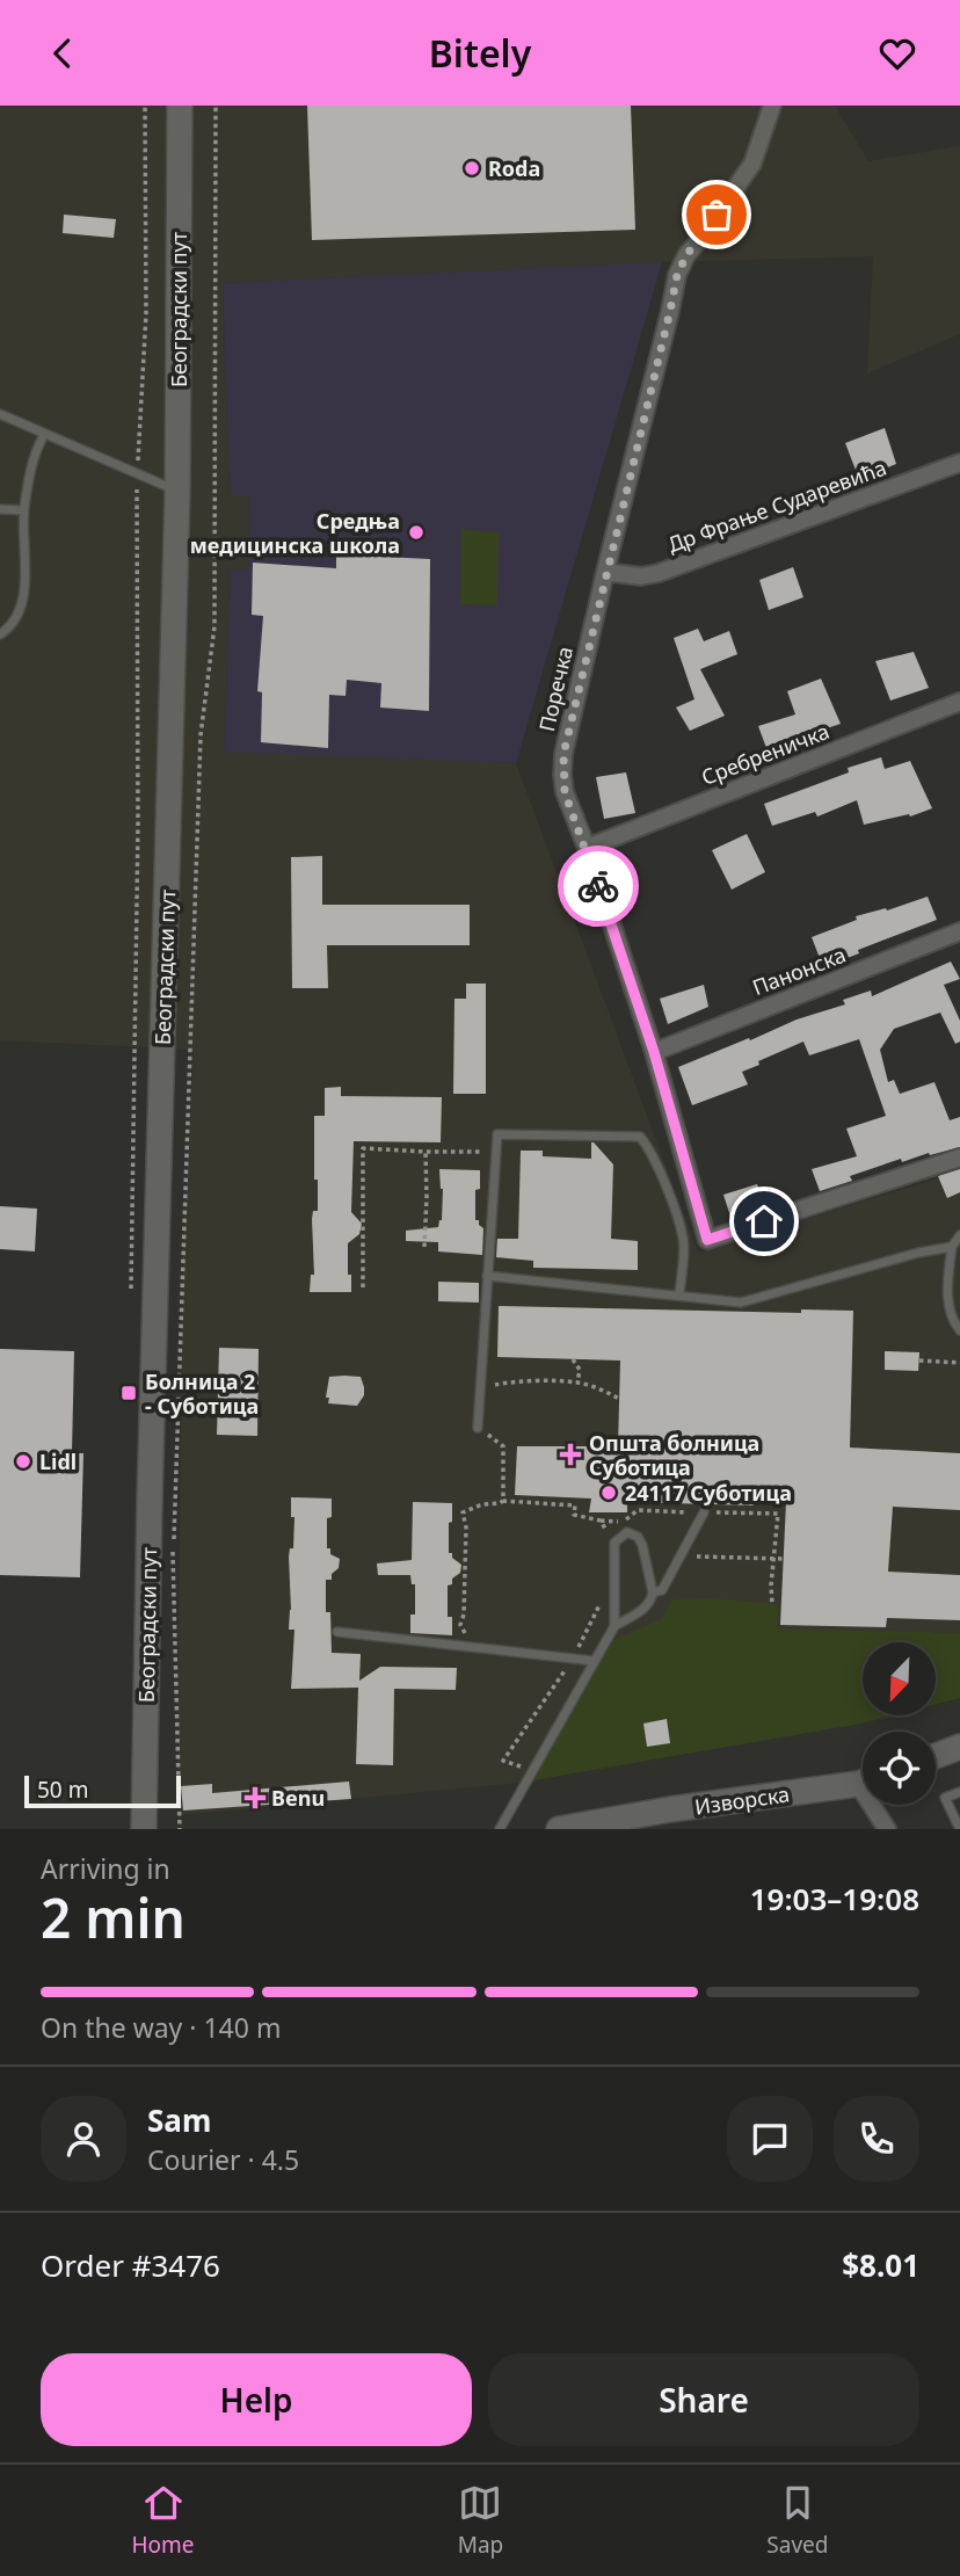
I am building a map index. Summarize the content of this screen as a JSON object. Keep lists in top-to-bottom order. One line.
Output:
{"streets":{"main road":["Београдски пут","Изворска"],"street":["Др Фрање Сударевића","Поречка","Сребреничка","Панонска"]},"crossings":[["Др Фрање Сударевића","Поречка"],["Поречка","Сребреничка"],["Поречка","Панонска"]],"places":{"other":["Roda","Средња медицинска школа","Lidl","24117 Суботица"],"transit":["Болница 2 - Суботица"],"health":["Општа болница Суботица","Benu"]},"scale_bar":"50 m","north":"bottom left","page":{"header":"Bitely","scale":"50 m","heading":["2 min","Arriving in","19:03–19:08"],"panel":["Sam","Courier · 4.5","Order #3476","$8.01"],"bar":"On the way · 140 m","buttons":["Help","Share"],"tabs":["Home","Map","Saved"]}}
